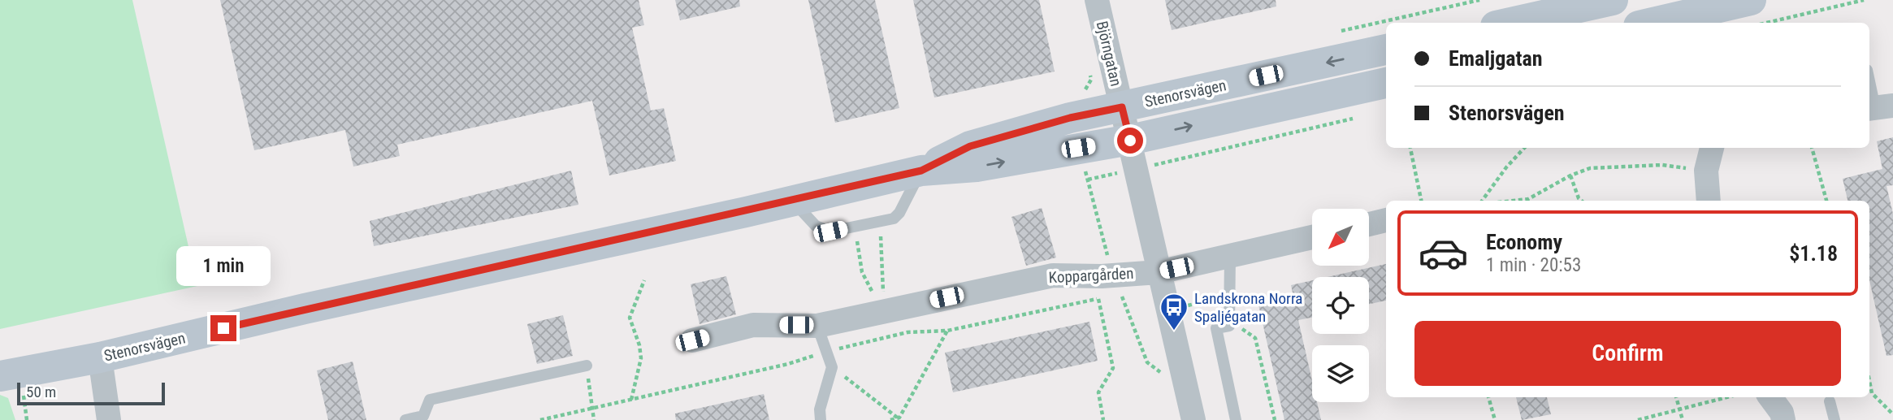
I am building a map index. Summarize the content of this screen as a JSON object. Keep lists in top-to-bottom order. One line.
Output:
{"streets":{"street":["Björngatan","Stenorsvägen","Koppargården"]},"crossings":[["Björngatan","Stenorsvägen"],["Björngatan","Koppargården"]],"places":{"bus stop":["Landskrona Norra Spaljégatan"]},"scale_bar":"50 m","north":"bottom left","page":{"banner":["Emaljgatan","Stenorsvägen"],"list":[{"name":"Economy","note":"1 min · 20:53","value":"$1.18"}],"bubble":"1 min","buttons":"Confirm","scale":"50 m"}}
